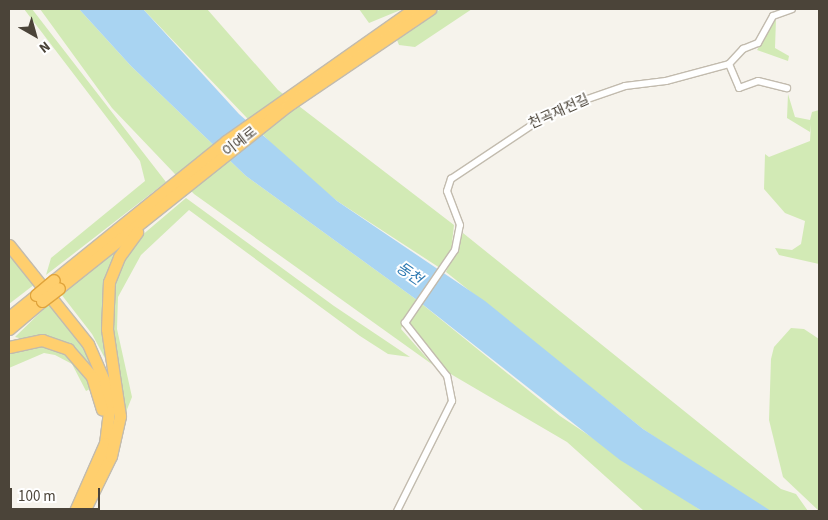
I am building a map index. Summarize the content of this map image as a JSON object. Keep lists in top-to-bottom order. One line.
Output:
{"streets":{"highway":["이예로"],"street":["천곡재전길"]},"water":["동천"],"scale_bar":"100 m","north":"bottom right"}
